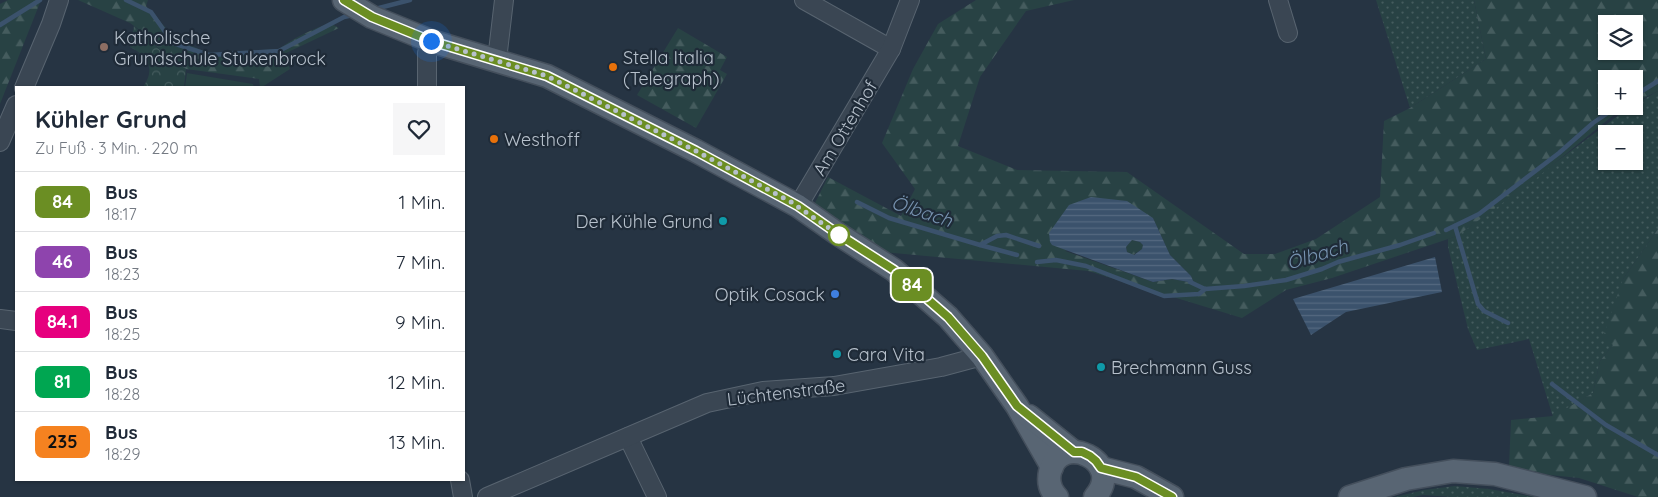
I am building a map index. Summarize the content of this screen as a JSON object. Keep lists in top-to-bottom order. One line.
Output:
{"streets":{"street":["Am Ottenhof","Lüchtenstraße"]},"water":["Ölbach"],"places":["Katholische Grundschule Stukenbrock","Stella Italia (Telegraph)","Westhoff","Der Kühle Grund","Optik Cosack","Cara Vita","Brechmann Guss"],"lines":["bus line 84"],"page":{"on_map":"84","map_buttons":["+","−"],"heading":["Kühler Grund","Zu Fuß · 3 Min. · 220 m"],"list":[{"mark":"84","name":"Bus","note":"18:17","value":"1 Min."},{"mark":"46","name":"Bus","note":"18:23","value":"7 Min."},{"mark":"84.1","name":"Bus","note":"18:25","value":"9 Min."},{"mark":"81","name":"Bus","note":"18:28","value":"12 Min."},{"mark":"235","name":"Bus","note":"18:29","value":"13 Min."}]}}
